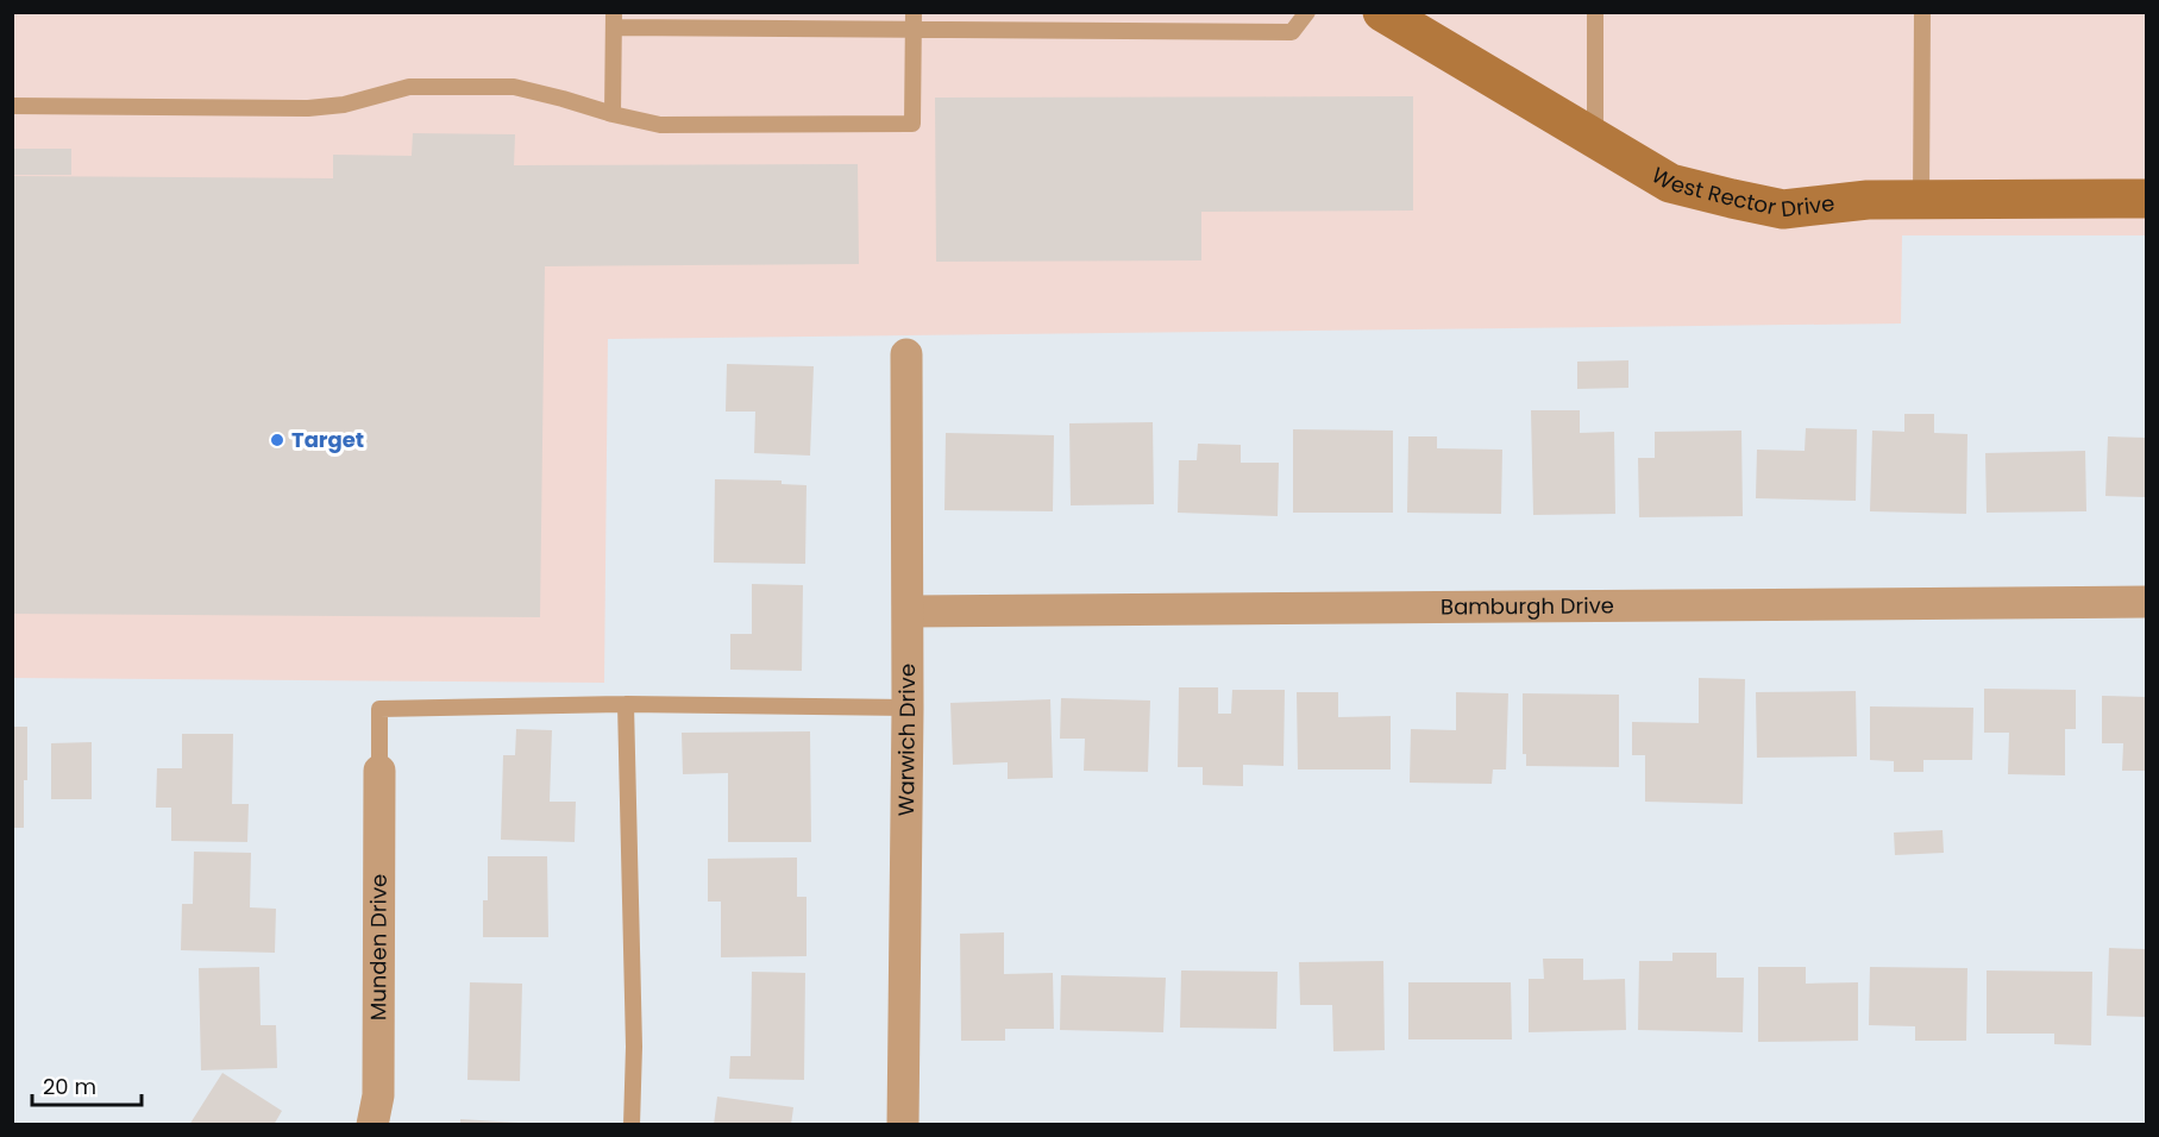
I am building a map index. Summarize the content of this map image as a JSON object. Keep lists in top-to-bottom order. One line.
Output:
{"streets":{"street":["West Rector Drive","Bamburgh Drive","Warwich Drive","Munden Drive"]},"crossings":[["Bamburgh Drive","Warwich Drive"]],"places":["Target"],"scale_bar":"20 m"}
